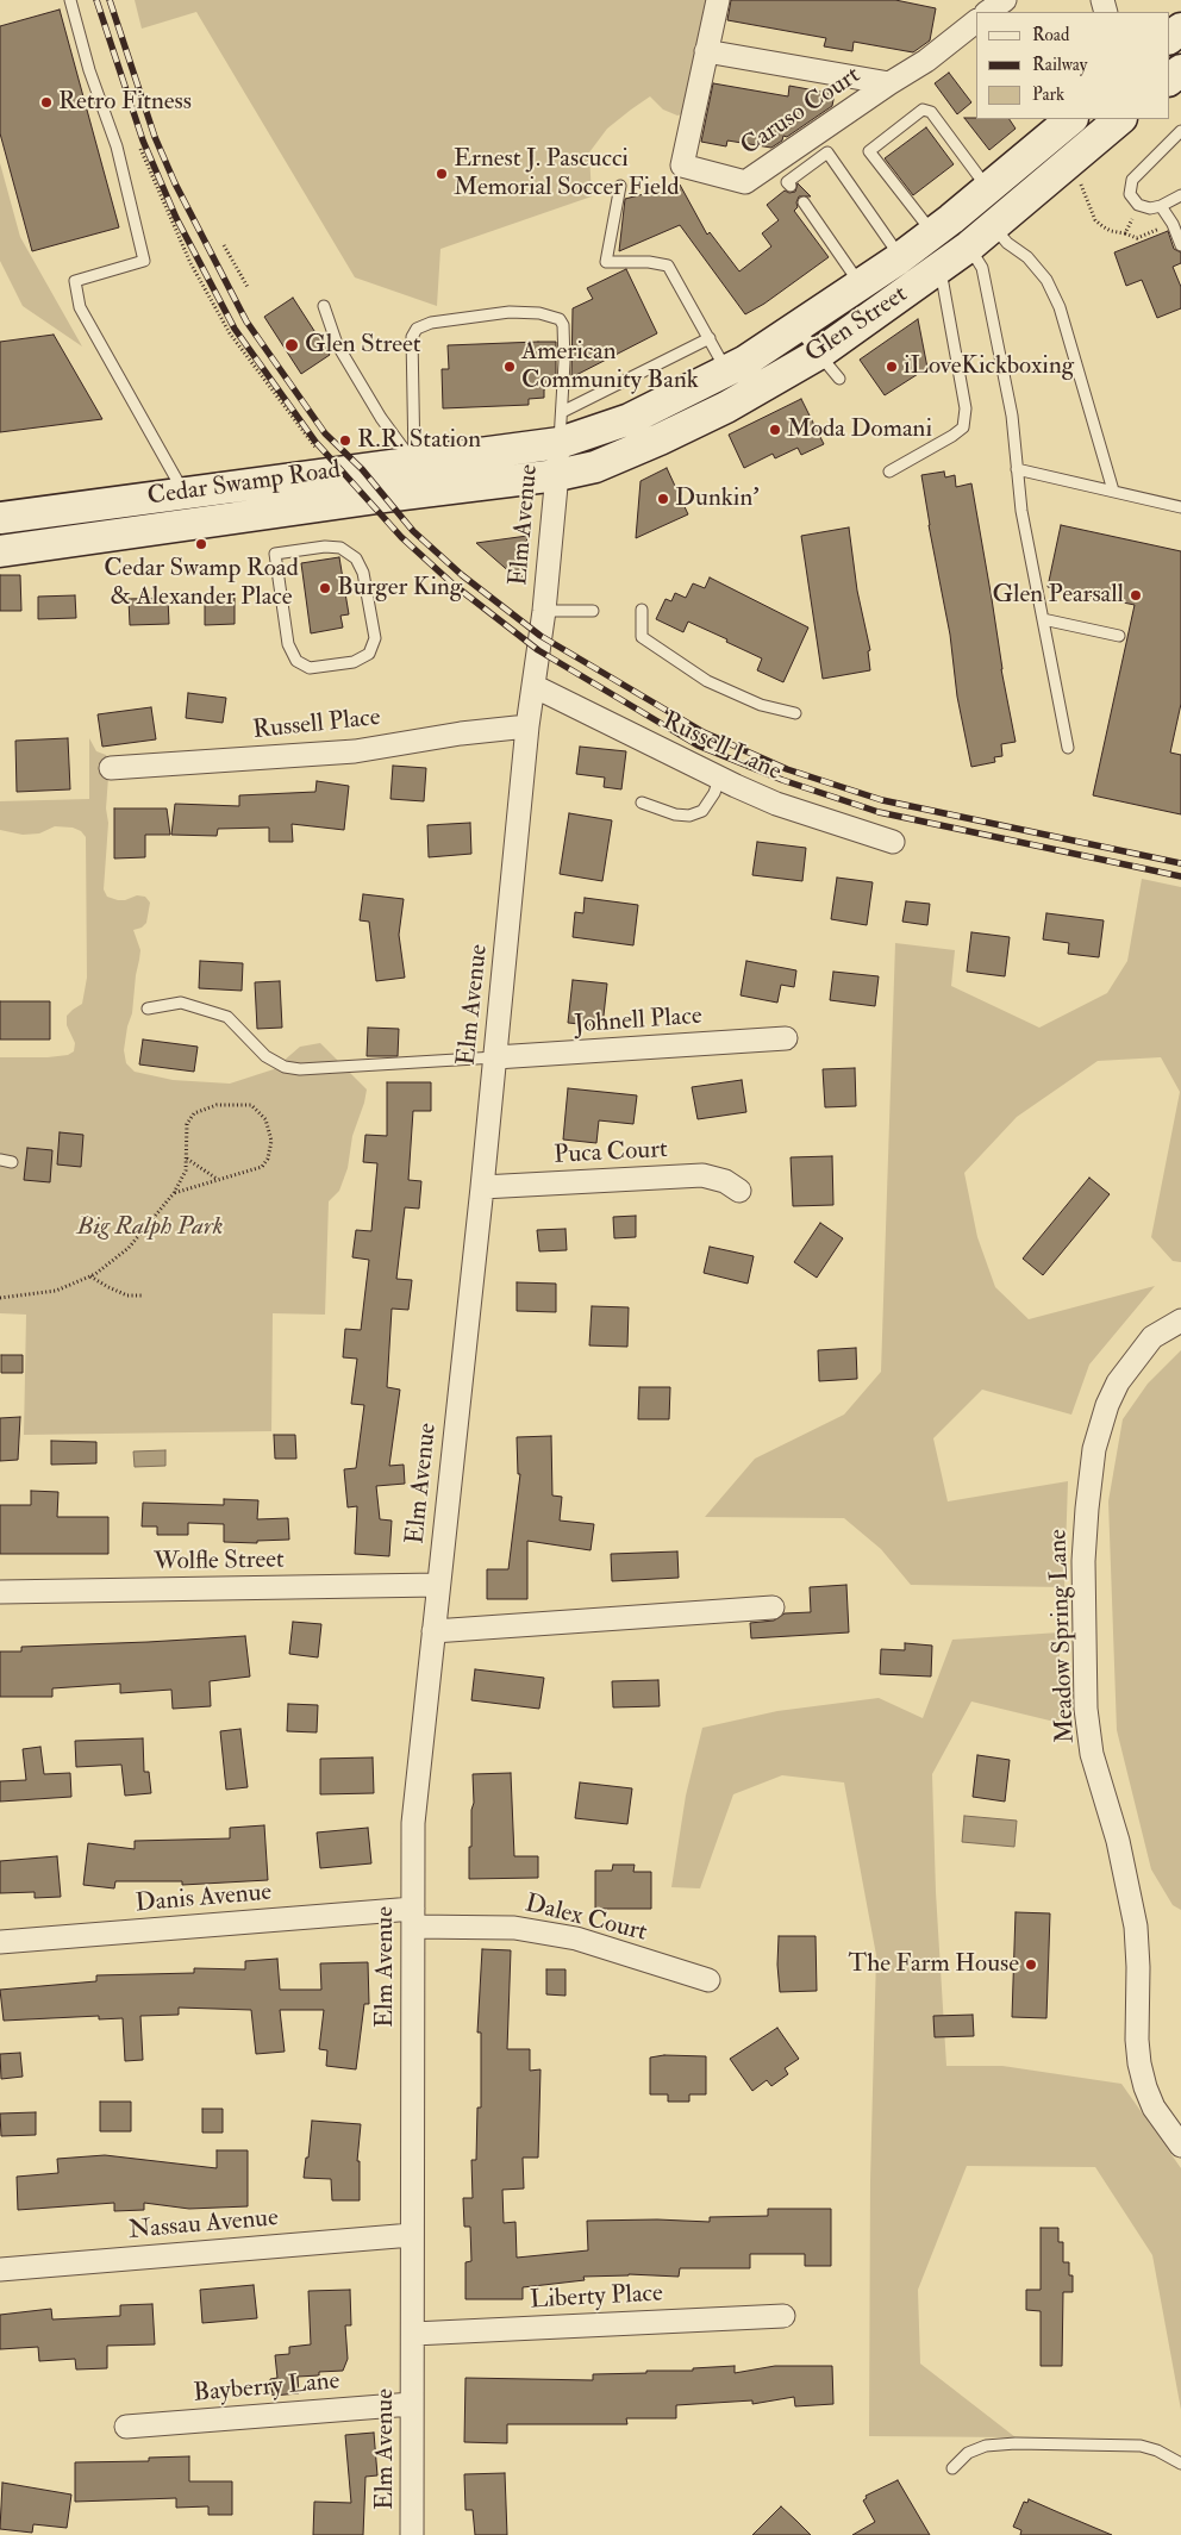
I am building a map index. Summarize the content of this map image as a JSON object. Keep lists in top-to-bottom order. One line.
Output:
{"streets":{"main road":["Glen Street","Cedar Swamp Road"],"street":["Caruso Court","Elm Avenue","Russell Place","Russell Lane","Johnell Place","Puca Court","Wolfle Street","Meadow Spring Lane","Danis Avenue","Dalex Court","Nassau Avenue","Liberty Place","Bayberry Lane"]},"crossings":[["Glen Street","Cedar Swamp Road"],["Glen Street","Elm Avenue"],["Cedar Swamp Road","Elm Avenue"],["Elm Avenue","Russell Place"],["Elm Avenue","Russell Lane"],["Elm Avenue","Johnell Place"],["Elm Avenue","Puca Court"],["Elm Avenue","Wolfle Street"],["Elm Avenue","Danis Avenue"],["Elm Avenue","Dalex Court"],["Elm Avenue","Nassau Avenue"],["Elm Avenue","Liberty Place"],["Elm Avenue","Bayberry Lane"],["Danis Avenue","Dalex Court"]],"parks":["Big Ralph Park"],"places":["Retro Fitness","Ernest J. Pascucci Memorial Soccer Field","Glen Street","American Community Bank","iLoveKickboxing","Moda Domani","R.R. Station","Dunkin'","Cedar Swamp Road & Alexander Place","Burger King","Glen Pearsall","The Farm House"],"legend":["Road","Railway","Park"]}
